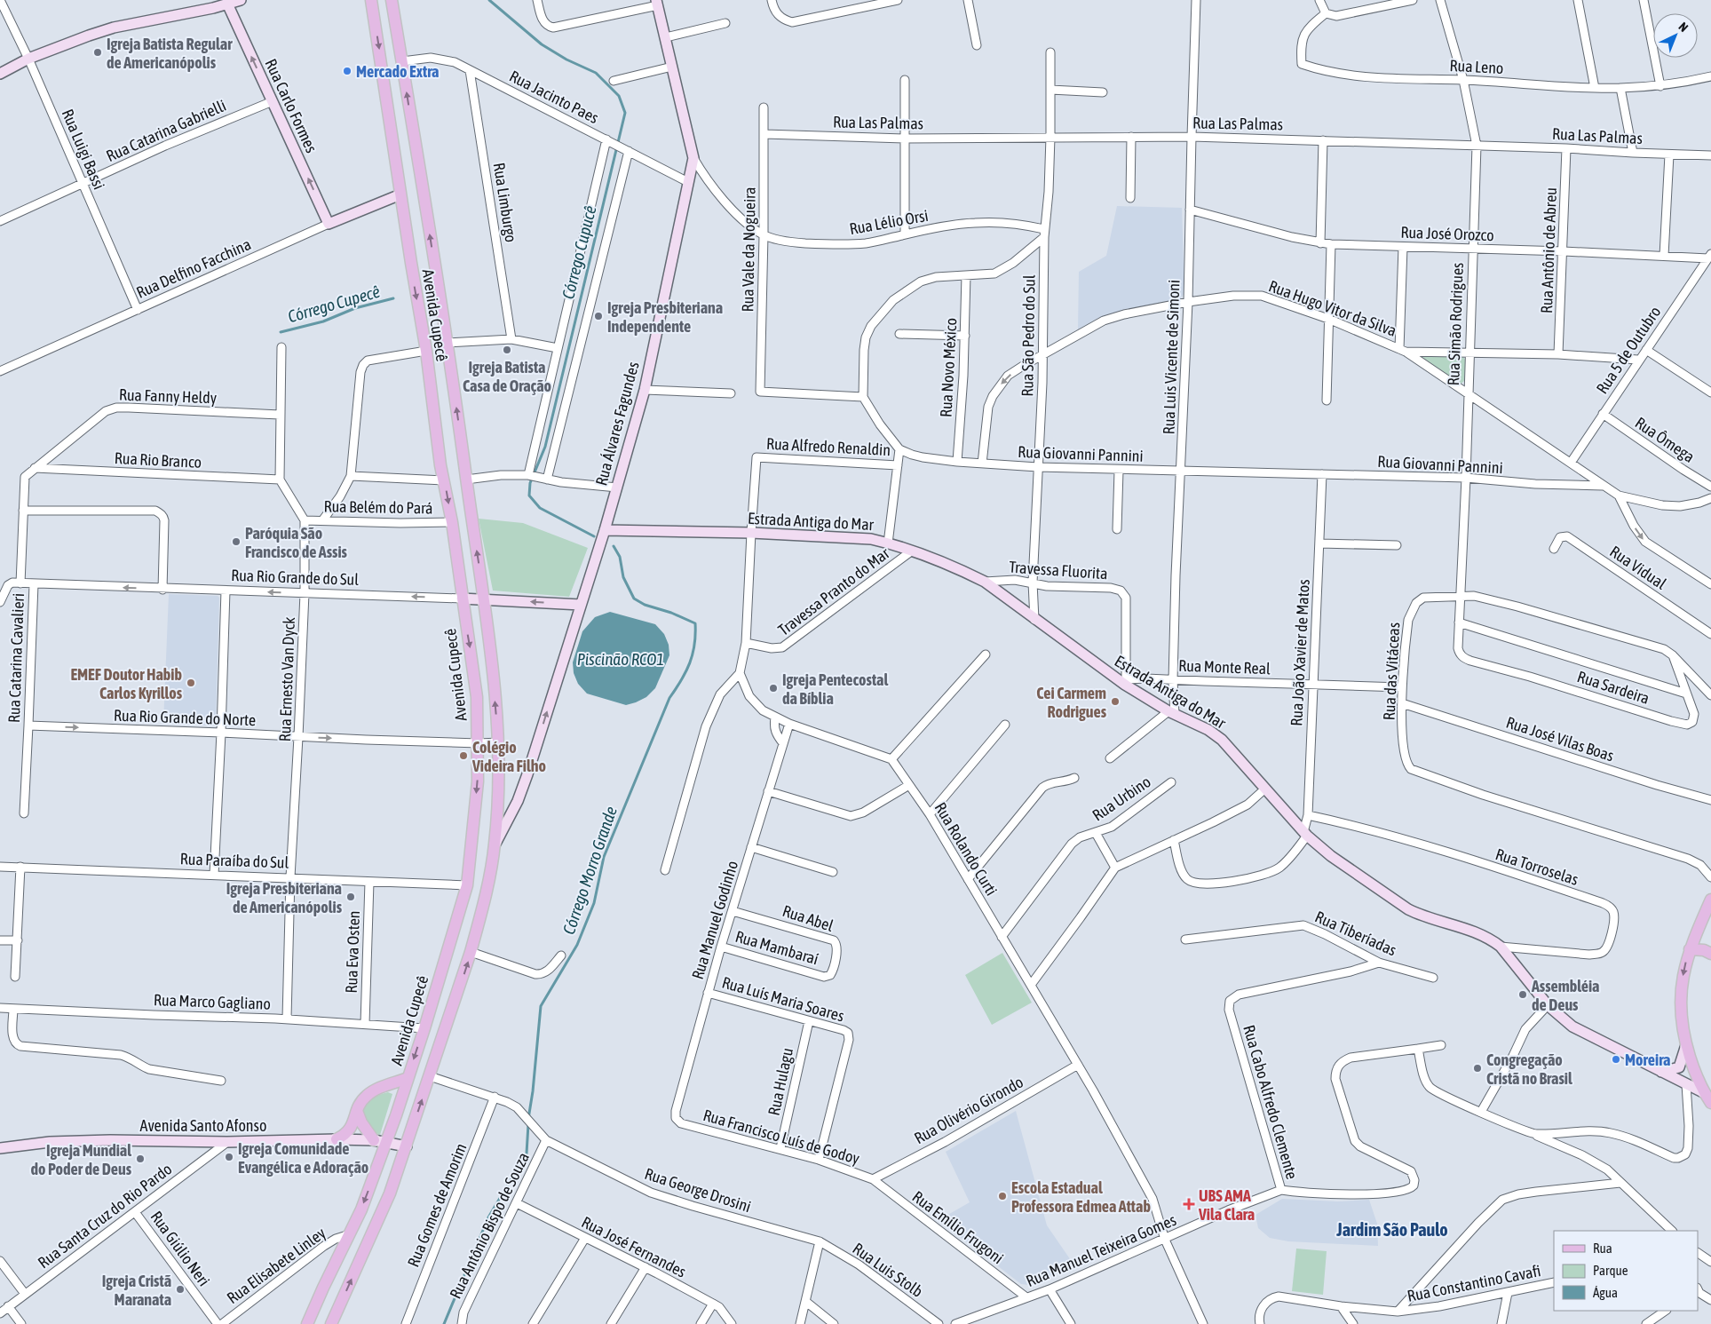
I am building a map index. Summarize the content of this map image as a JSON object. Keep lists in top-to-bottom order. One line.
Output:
{"streets":{"main road":["Avenida Cupecê"],"street":["Rua Leno","Rua Jacinto Paes","Rua Carlo Formes","Rua Las Palmas","Rua Catarina Gabrielli","Rua Luigi Bassi","Rua Limburgo","Rua Lélio Orsi","Rua José Orozco","Rua Vale da Nogueira","Rua Antônio de Abreu","Rua Delfino Facchina","Rua Hugo Vitor da Silva","Rua Simão Rodrigues","Rua São Pedro do Sul","Rua 5 de Outubro","Rua Luis Vicente de Simoni","Rua Novo México","Rua Fanny Heldy","Rua Álvares Fagundes","Rua Ômega","Rua Alfredo Renaldin","Rua Giovanni Pannini","Rua Rio Branco","Rua Belém do Pará","Estrada Antiga do Mar","Rua Vidual","Travessa Fluorita","Rua Rio Grande do Sul","Travessa Pranto do Mar","Rua João Xavier de Matos","Rua Catarina Cavalieri","Rua Monte Real","Rua das Vitáceas","Rua Ernesto Van Dyck","Rua Sardeira","Rua Rio Grande do Norte","Rua José Vilas Boas","Rua Urbino","Rua Rolando Curti","Rua Paraíba do Sul","Rua Torroselas","Rua Abel","Rua Manuel Godinho","Rua Tiberíadas","Rua Mambaraí","Rua Eva Osten","Rua Luís Maria Soares","Rua Marco Gagliano","Rua Hulagu","Rua Cabo Alfredo Clemente","Rua Olivério Girondo","Avenida Santo Afonso","Rua Francisco Luís de Godoy","Rua George Drosini","Rua Gomes de Amorim","Rua Santa Cruz do Rio Pardo","Rua Antônio Bispo de Souza","Rua Emílio Frugoni","Rua José Fernandes","Rua Giúlio Neri","Rua Manuel Teixeira Gomes","Rua Elisabete Linley","Rua Luis Stolb","Rua Constantino Cavafi"]},"crossings":[["Rua Leno","Rua Simão Rodrigues"],["Rua Jacinto Paes","Rua Limburgo"],["Rua Jacinto Paes","Avenida Cupecê"],["Rua Jacinto Paes","Rua Álvares Fagundes"],["Rua Carlo Formes","Rua Catarina Gabrielli"],["Rua Carlo Formes","Rua Delfino Facchina"],["Rua Las Palmas","Rua Vale da Nogueira"],["Rua Las Palmas","Rua Antônio de Abreu"],["Rua Las Palmas","Rua Simão Rodrigues"],["Rua Las Palmas","Rua São Pedro do Sul"],["Rua Las Palmas","Rua Luis Vicente de Simoni"],["Rua Catarina Gabrielli","Rua Luigi Bassi"],["Rua Luigi Bassi","Rua Delfino Facchina"],["Rua Lélio Orsi","Rua Vale da Nogueira"],["Rua Lélio Orsi","Rua São Pedro do Sul"],["Rua Lélio Orsi","Rua Álvares Fagundes"],["Rua José Orozco","Rua Antônio de Abreu"],["Rua José Orozco","Rua Simão Rodrigues"],["Rua José Orozco","Rua 5 de Outubro"],["Rua José Orozco","Rua Luis Vicente de Simoni"],["Rua Delfino Facchina","Avenida Cupecê"],["Rua Hugo Vitor da Silva","Rua Simão Rodrigues"],["Rua Hugo Vitor da Silva","Rua São Pedro do Sul"],["Rua Hugo Vitor da Silva","Rua 5 de Outubro"],["Rua Hugo Vitor da Silva","Rua Luis Vicente de Simoni"],["Rua Hugo Vitor da Silva","Rua Giovanni Pannini"],["Avenida Cupecê","Rua Álvares Fagundes"],["Avenida Cupecê","Rua Belém do Pará"],["Avenida Cupecê","Rua Rio Grande do Sul"],["Avenida Cupecê","Rua Rio Grande do Norte"],["Avenida Cupecê","Rua Paraíba do Sul"],["Avenida Cupecê","Rua Marco Gagliano"],["Avenida Cupecê","Avenida Santo Afonso"],["Avenida Cupecê","Rua George Drosini"],["Avenida Cupecê","Rua Elisabete Linley"],["Rua Simão Rodrigues","Rua Giovanni Pannini"],["Rua Simão Rodrigues","Rua das Vitáceas"],["Rua Simão Rodrigues","Rua Sardeira"],["Rua São Pedro do Sul","Rua Giovanni Pannini"],["Rua São Pedro do Sul","Estrada Antiga do Mar"],["Rua São Pedro do Sul","Travessa Fluorita"],["Rua 5 de Outubro","Rua Ômega"],["Rua Luis Vicente de Simoni","Rua Giovanni Pannini"],["Rua Luis Vicente de Simoni","Estrada Antiga do Mar"],["Rua Luis Vicente de Simoni","Rua Monte Real"],["Rua Novo México","Rua Giovanni Pannini"],["Rua Fanny Heldy","Rua Rio Branco"],["Rua Fanny Heldy","Rua Rio Grande do Sul"],["Rua Álvares Fagundes","Estrada Antiga do Mar"],["Rua Álvares Fagundes","Rua Rio Grande do Sul"],["Rua Alfredo Renaldin","Estrada Antiga do Mar"],["Rua Giovanni Pannini","Rua João Xavier de Matos"],["Rua Belém do Pará","Rua Ernesto Van Dyck"],["Estrada Antiga do Mar","Travessa Fluorita"],["Estrada Antiga do Mar","Travessa Pranto do Mar"],["Estrada Antiga do Mar","Rua João Xavier de Matos"],["Estrada Antiga do Mar","Rua Monte Real"],["Estrada Antiga do Mar","Rua Torroselas"],["Travessa Fluorita","Rua Monte Real"],["Rua Rio Grande do Sul","Rua Catarina Cavalieri"],["Rua Rio Grande do Sul","Rua Ernesto Van Dyck"],["Rua João Xavier de Matos","Rua Monte Real"],["Rua João Xavier de Matos","Rua Torroselas"],["Rua Catarina Cavalieri","Rua Rio Grande do Norte"],["Rua Monte Real","Rua das Vitáceas"],["Rua das Vitáceas","Rua Sardeira"],["Rua das Vitáceas","Rua José Vilas Boas"],["Rua Ernesto Van Dyck","Rua Rio Grande do Norte"],["Rua Ernesto Van Dyck","Rua Paraíba do Sul"],["Rua Ernesto Van Dyck","Rua Marco Gagliano"],["Rua Urbino","Rua Rolando Curti"],["Rua Rolando Curti","Rua Olivério Girondo"],["Rua Rolando Curti","Rua Manuel Teixeira Gomes"],["Rua Paraíba do Sul","Rua Eva Osten"],["Rua Abel","Rua Manuel Godinho"],["Rua Abel","Rua Mambaraí"],["Rua Manuel Godinho","Rua Mambaraí"],["Rua Manuel Godinho","Rua Luís Maria Soares"],["Rua Manuel Godinho","Rua Francisco Luís de Godoy"],["Rua Tiberíadas","Rua Cabo Alfredo Clemente"],["Rua Eva Osten","Rua Marco Gagliano"],["Rua Luís Maria Soares","Rua Hulagu"],["Rua Luís Maria Soares","Rua Francisco Luís de Godoy"],["Rua Hulagu","Rua Francisco Luís de Godoy"],["Rua Cabo Alfredo Clemente","Rua Manuel Teixeira Gomes"],["Rua Olivério Girondo","Rua Francisco Luís de Godoy"],["Rua Olivério Girondo","Rua Emílio Frugoni"],["Avenida Santo Afonso","Rua Santa Cruz do Rio Pardo"],["Rua Francisco Luís de Godoy","Rua Emílio Frugoni"],["Rua George Drosini","Rua Gomes de Amorim"],["Rua George Drosini","Rua Antônio Bispo de Souza"],["Rua George Drosini","Rua Luis Stolb"],["Rua Santa Cruz do Rio Pardo","Rua Giúlio Neri"],["Rua Antônio Bispo de Souza","Rua José Fernandes"],["Rua Emílio Frugoni","Rua Manuel Teixeira Gomes"]],"one_way":["Rua Carlo Formes","Rua Rio Grande do Sul","Rua Rio Grande do Norte"],"districts":["Jardim São Paulo"],"water":["Córrego Cupucê","Córrego Cupecê","Piscinão RCO1","Córrego Morro Grande"],"places":{"other":["Igreja Batista Regular de Americanópolis","Mercado Extra","Igreja Presbiteriana Independente","Igreja Batista Casa de Oração","Paróquia São Francisco de Assis","EMEF Doutor Habib Carlos Kyrillos","Igreja Pentecostal da Bíblia","Cei Carmem Rodrigues","Colégio Videira Filho","Igreja Presbiteriana de Americanópolis","Assembléia de Deus","Moreira","Congregação Cristã no Brasil","Igreja Comunidade Evangélica e Adoração","Igreja Mundial do Poder de Deus","Escola Estadual Professora Edmea Attab","Igreja Cristã Maranata"],"health":["UBS AMA Vila Clara"]},"legend":["Rua","Parque","Água"],"north":"top right"}
